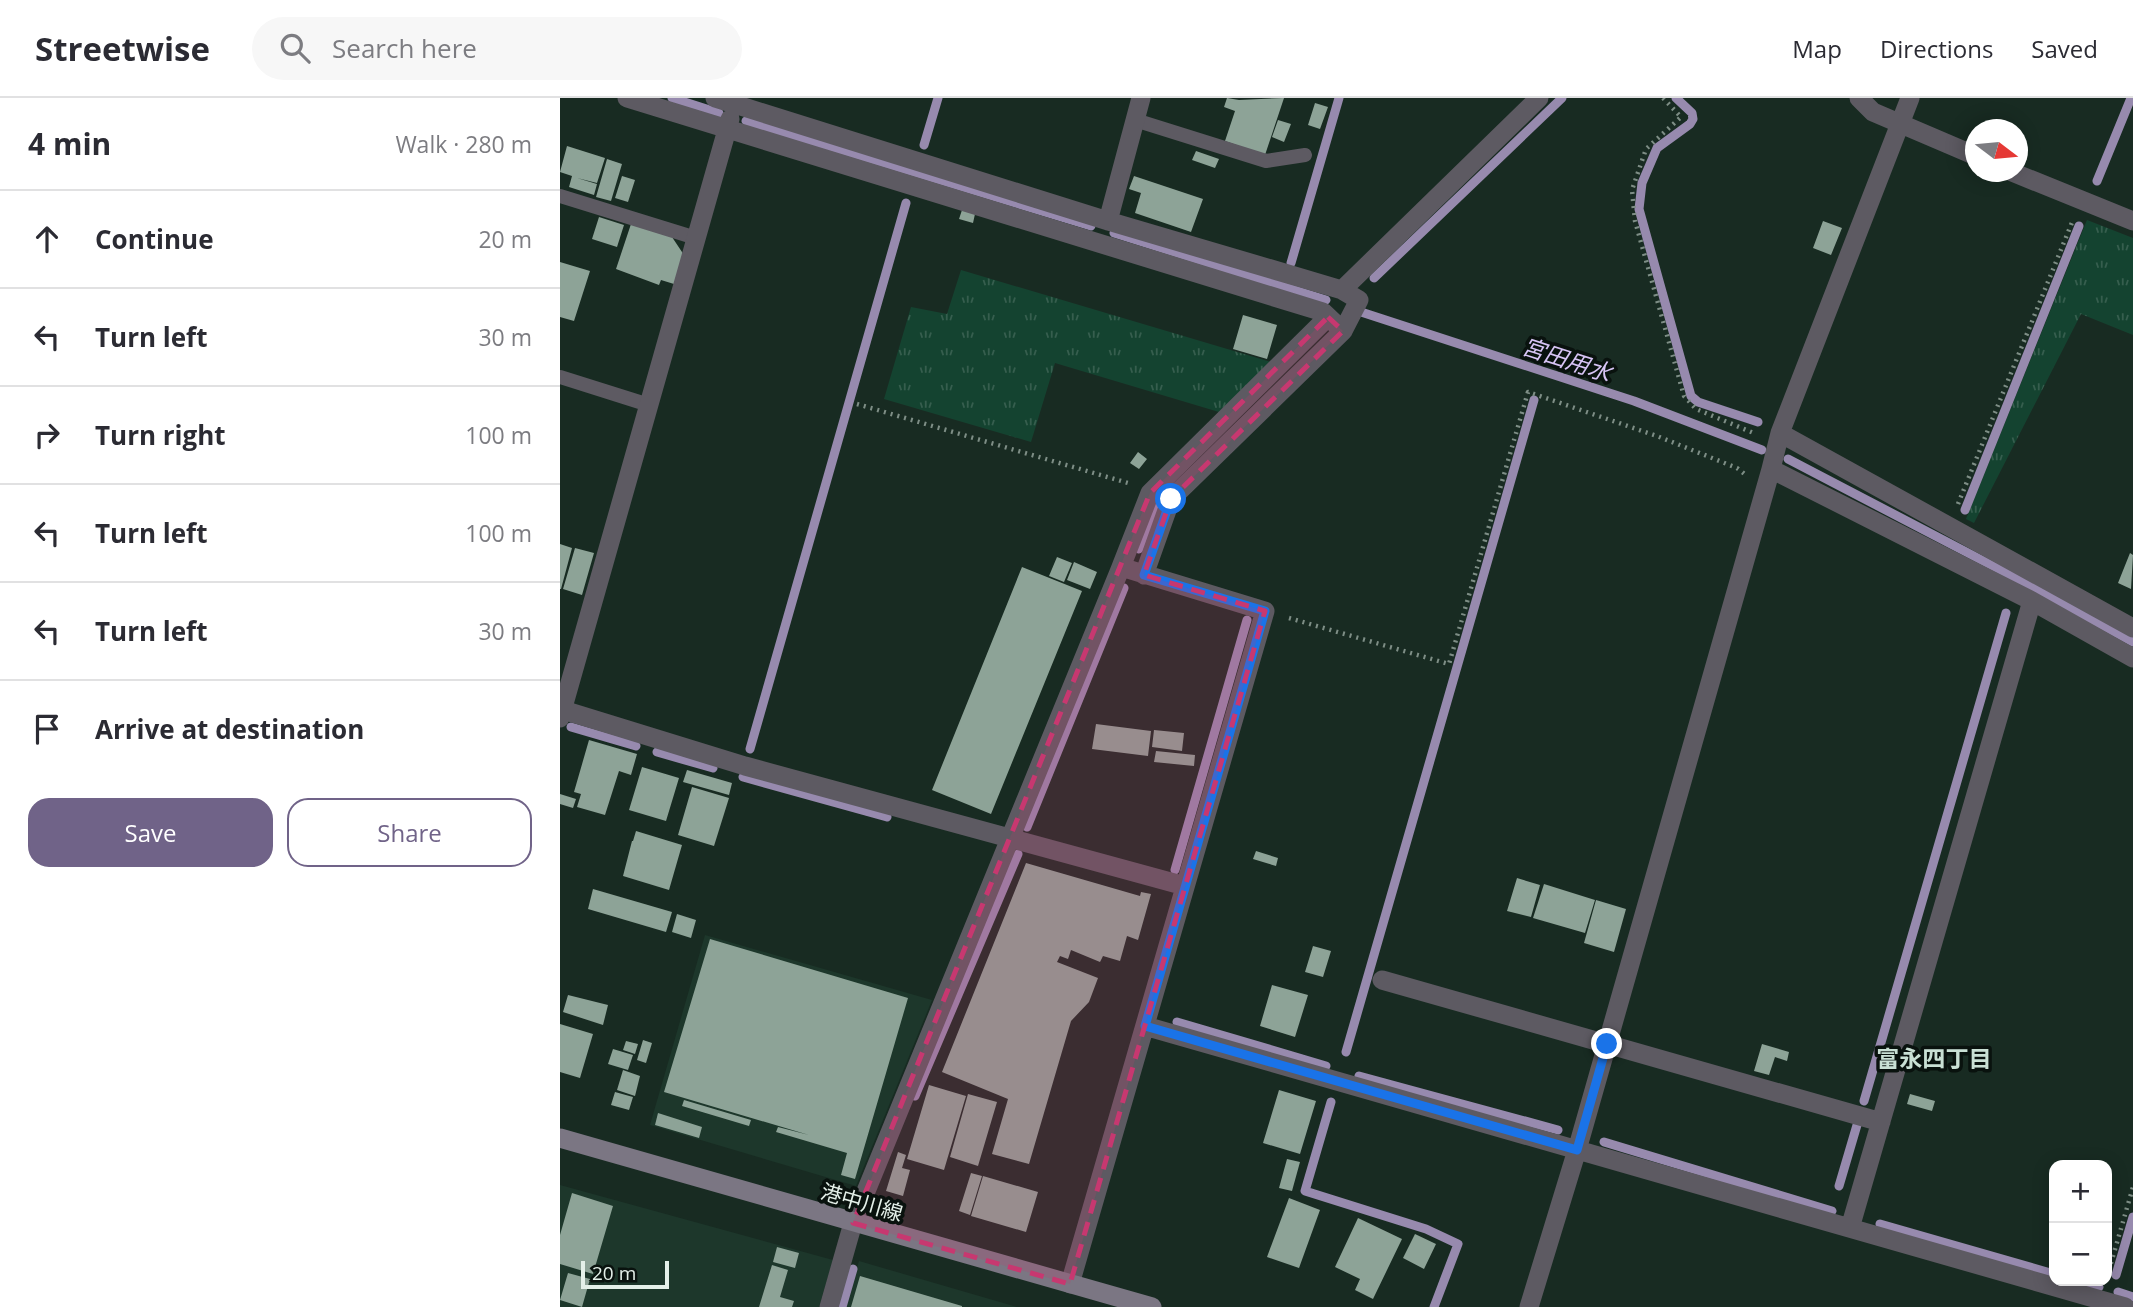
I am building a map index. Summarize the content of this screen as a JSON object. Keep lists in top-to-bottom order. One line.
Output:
{"streets":{"main road":["港中川線"]},"districts":["富永四丁目"],"water":["宮田用水"],"scale_bar":"20 m","north":"right","page":{"header":"Streetwise","search":"Search here","nav":["Map","Directions","Saved"],"heading":["4 min","Walk · 280 m"],"list":[["Continue","20 m"],["Turn left","30 m"],["Turn right","100 m"],["Turn left","100 m"],["Turn left","30 m"],"Arrive at destination"],"buttons":["Save","Share"],"map_buttons":["+","−"],"scale":"20 m"}}
